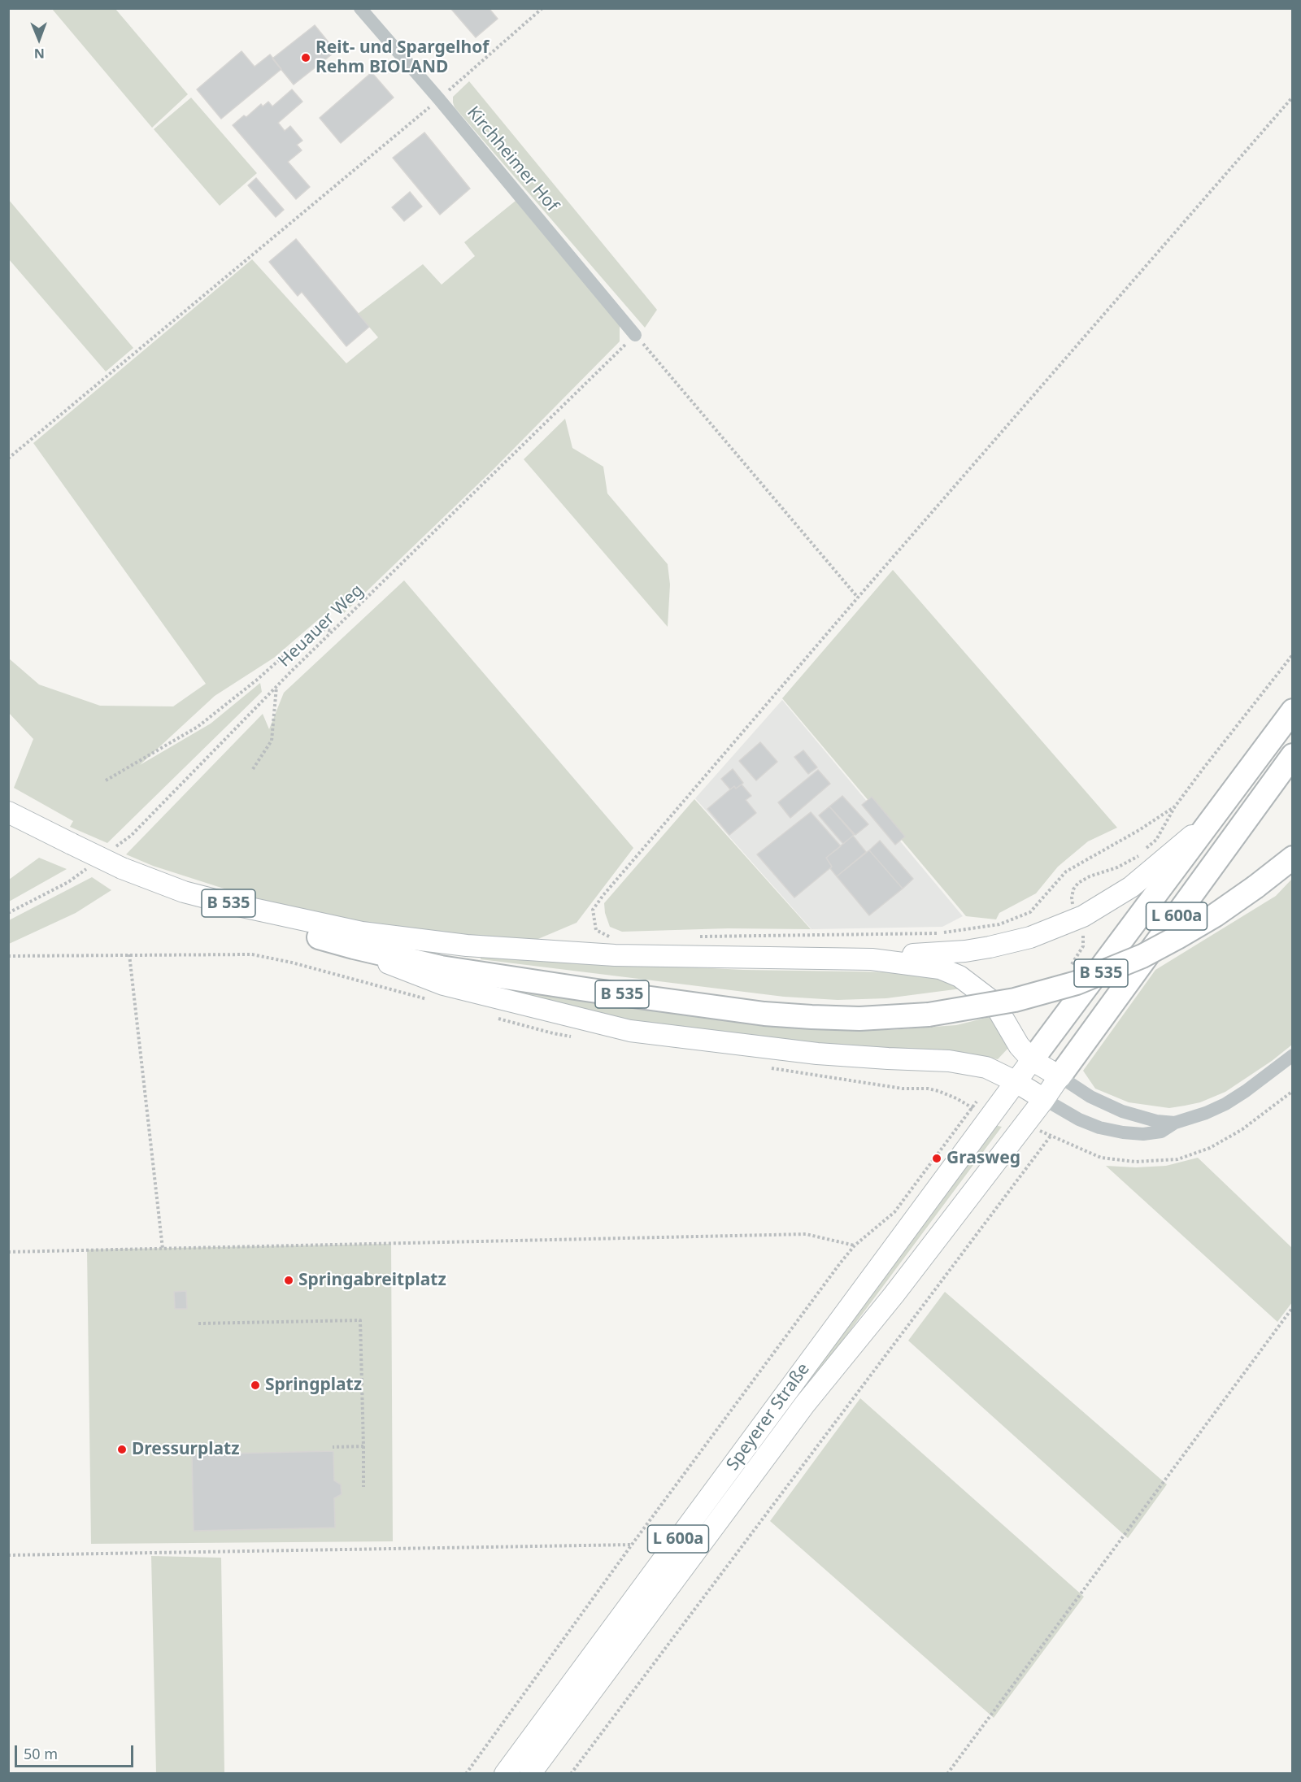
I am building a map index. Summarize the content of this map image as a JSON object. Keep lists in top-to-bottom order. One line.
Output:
{"streets":{"highway":["B 535","L 600a"],"main road":["Speyerer Straße"],"street":["Kirchheimer Hof"],"path":["Heuauer Weg"]},"crossings":[["Kirchheimer Hof","Heuauer Weg"],["B 535","L 600a"],["L 600a","Speyerer Straße"]],"places":["Reit- und Spargelhof Rehm BIOLAND","Grasweg","Springabreitplatz","Springplatz","Dressurplatz"],"scale_bar":"50 m","north":"bottom"}
